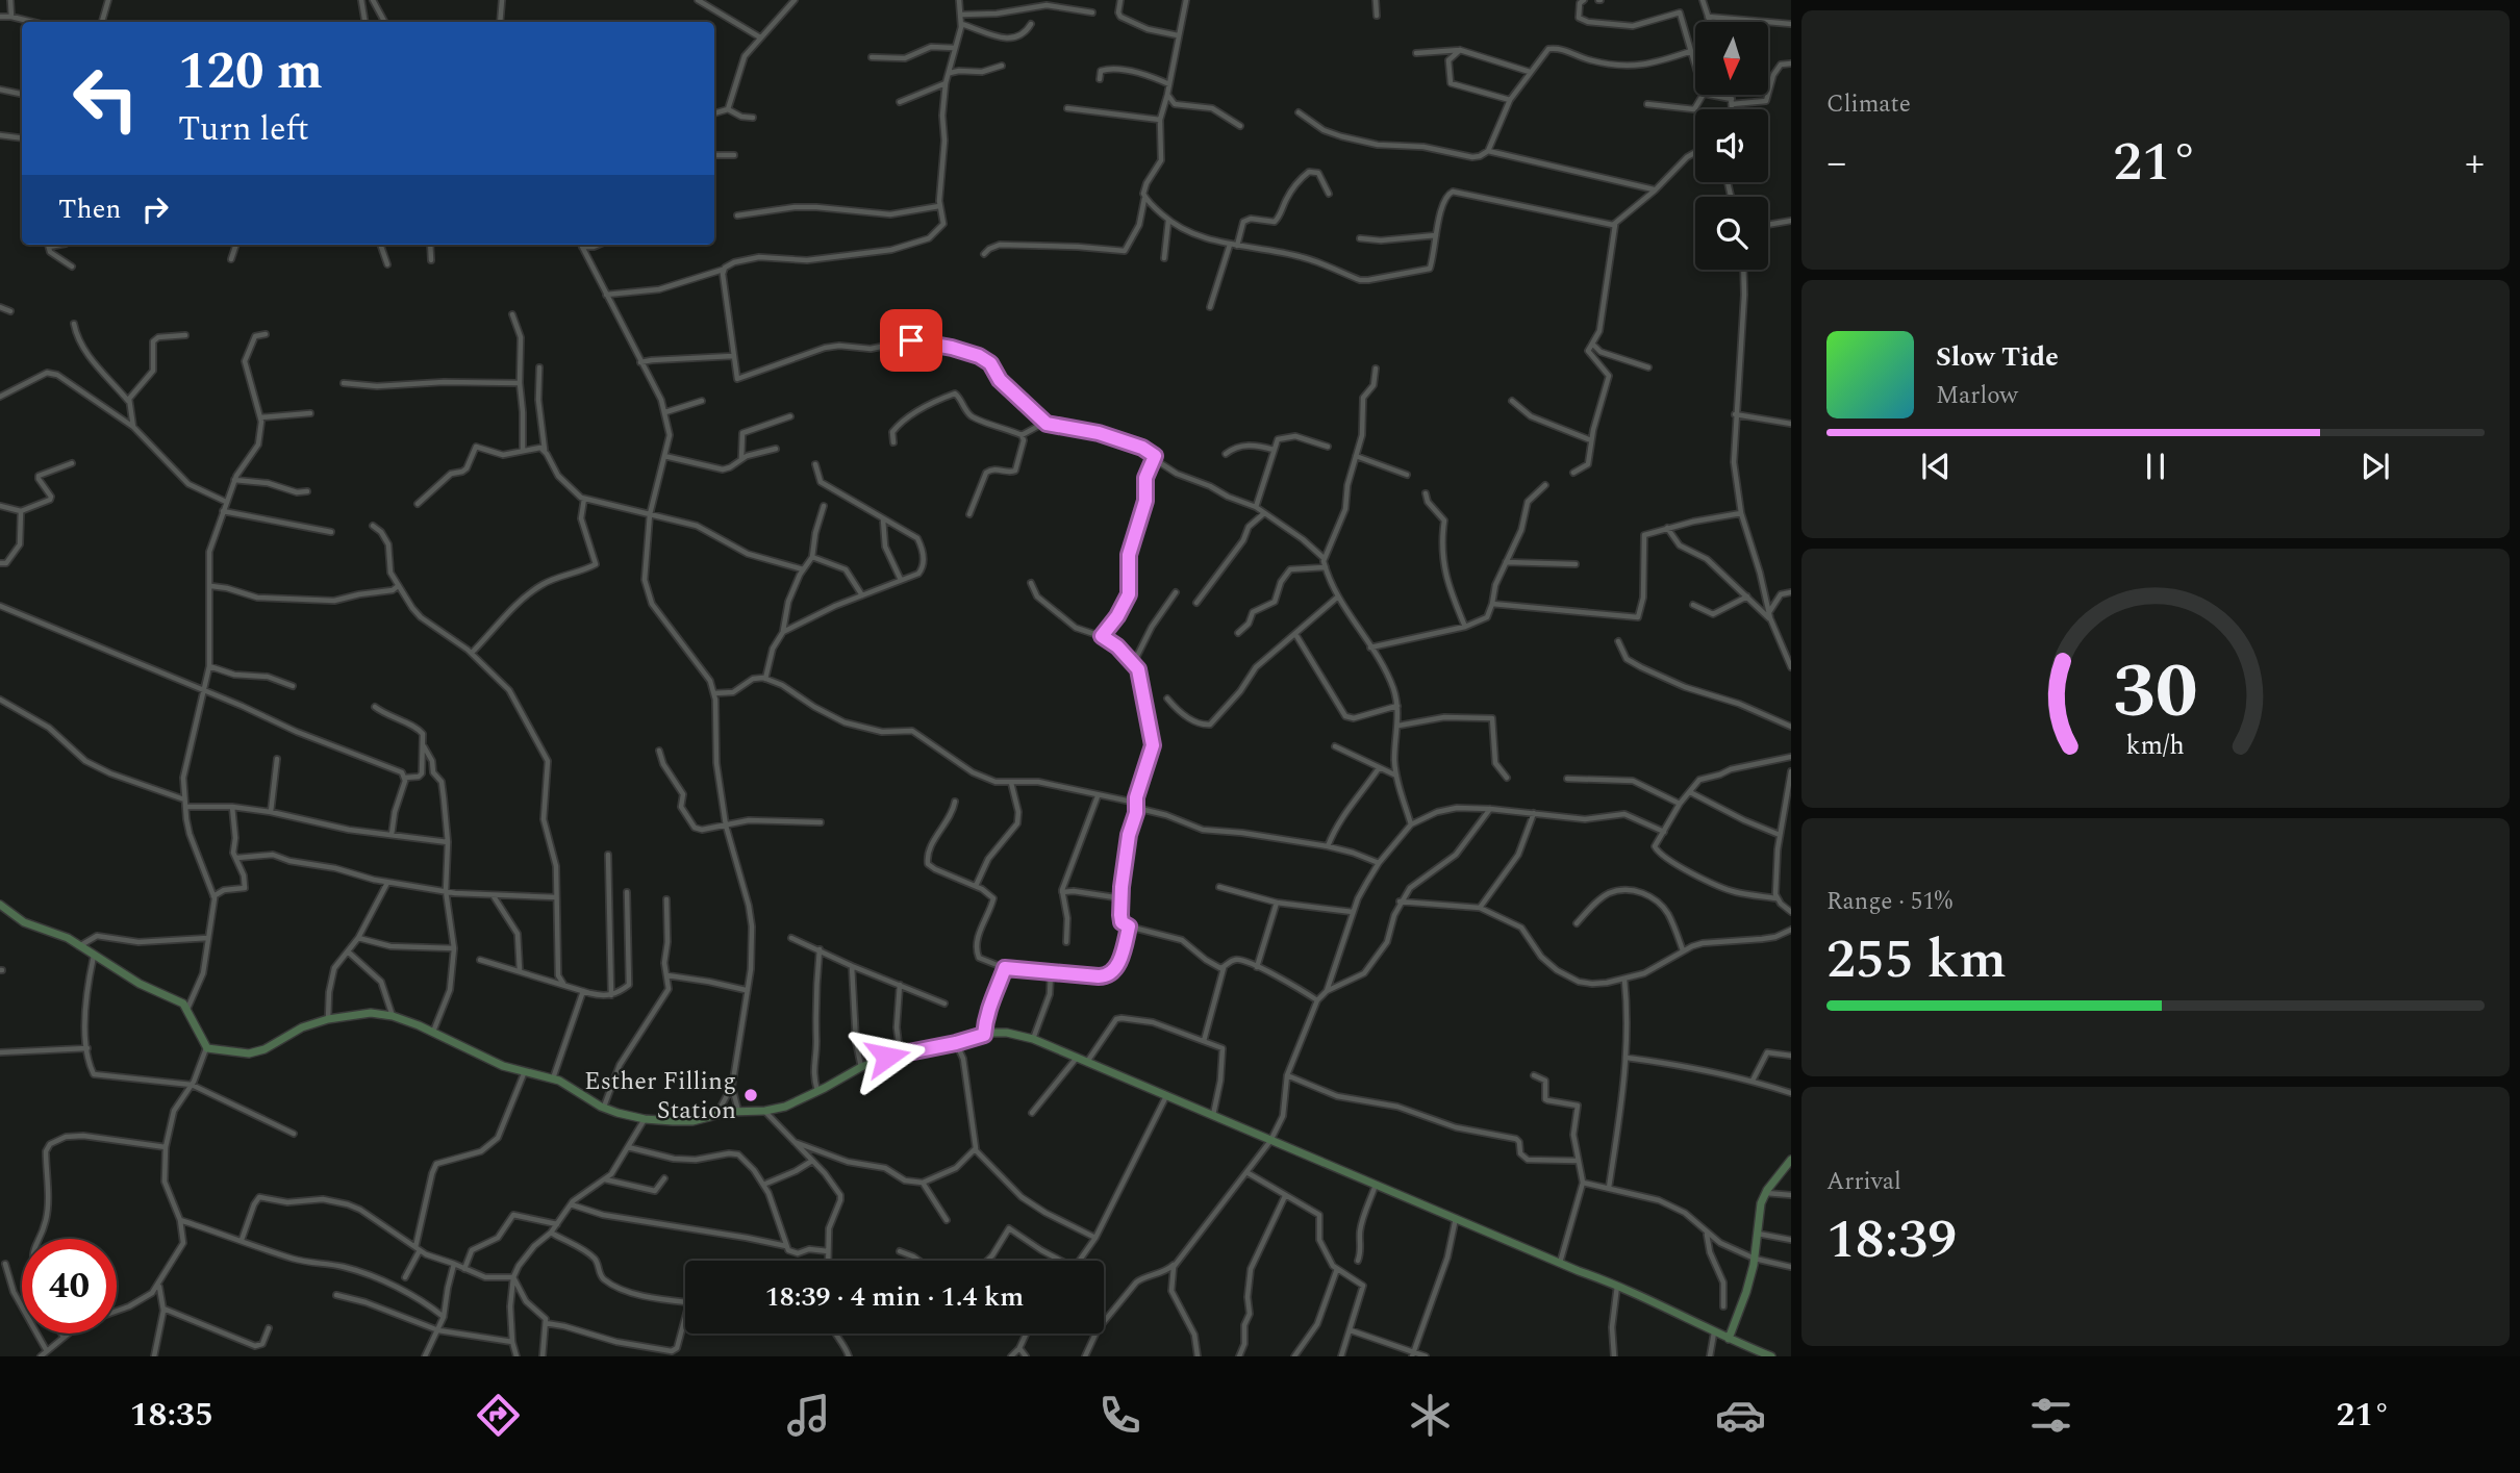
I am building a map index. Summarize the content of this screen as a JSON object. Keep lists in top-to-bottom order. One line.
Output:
{"places":["Esther Filling Station"],"north":"bottom","page":{"tile":["Climate",["Range · 51%","255 km"],["Arrival","18:39"]],"turn":["120 m","Turn left"],"heat":["−","21°","+"],"then":"Then","song":["Slow Tide","Marlow"],"limit":"40","trip":"18:39 · 4 min · 1.4 km","tabs":["18:35","21°"],"gauge":["30","km/h"]}}
